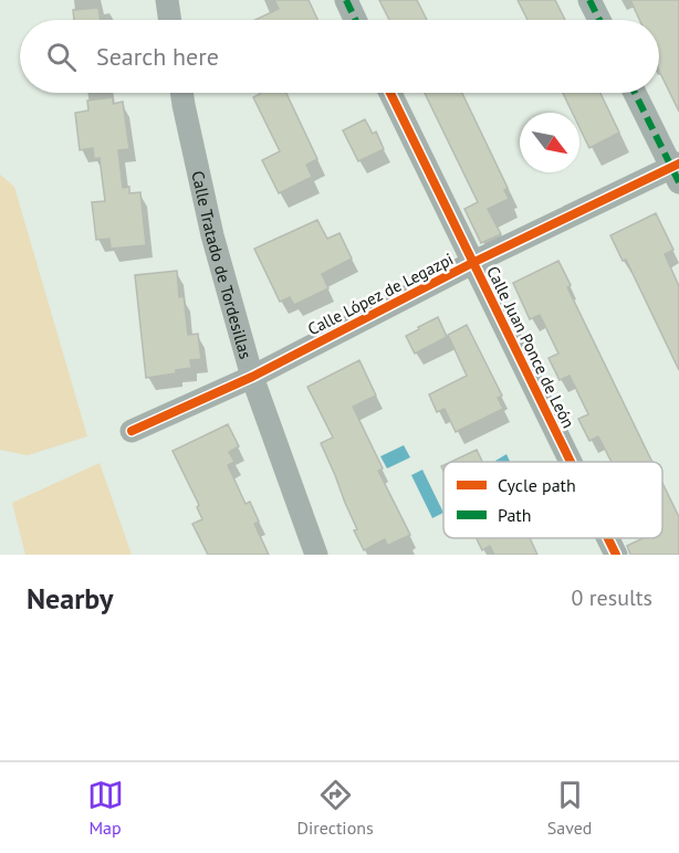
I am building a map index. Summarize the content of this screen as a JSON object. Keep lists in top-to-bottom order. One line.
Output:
{"streets":{"street":["Calle Tratado de Tordesillas","Calle López de Legazpi","Calle Juan Ponce de León"]},"crossings":[["Calle Tratado de Tordesillas","Calle López de Legazpi"],["Calle López de Legazpi","Calle Juan Ponce de León"]],"legend":["Cycle path","Path"],"north":"bottom right","page":{"search":"Search here","heading":["Nearby","0 results"],"nav":["Map","Directions","Saved"]}}
